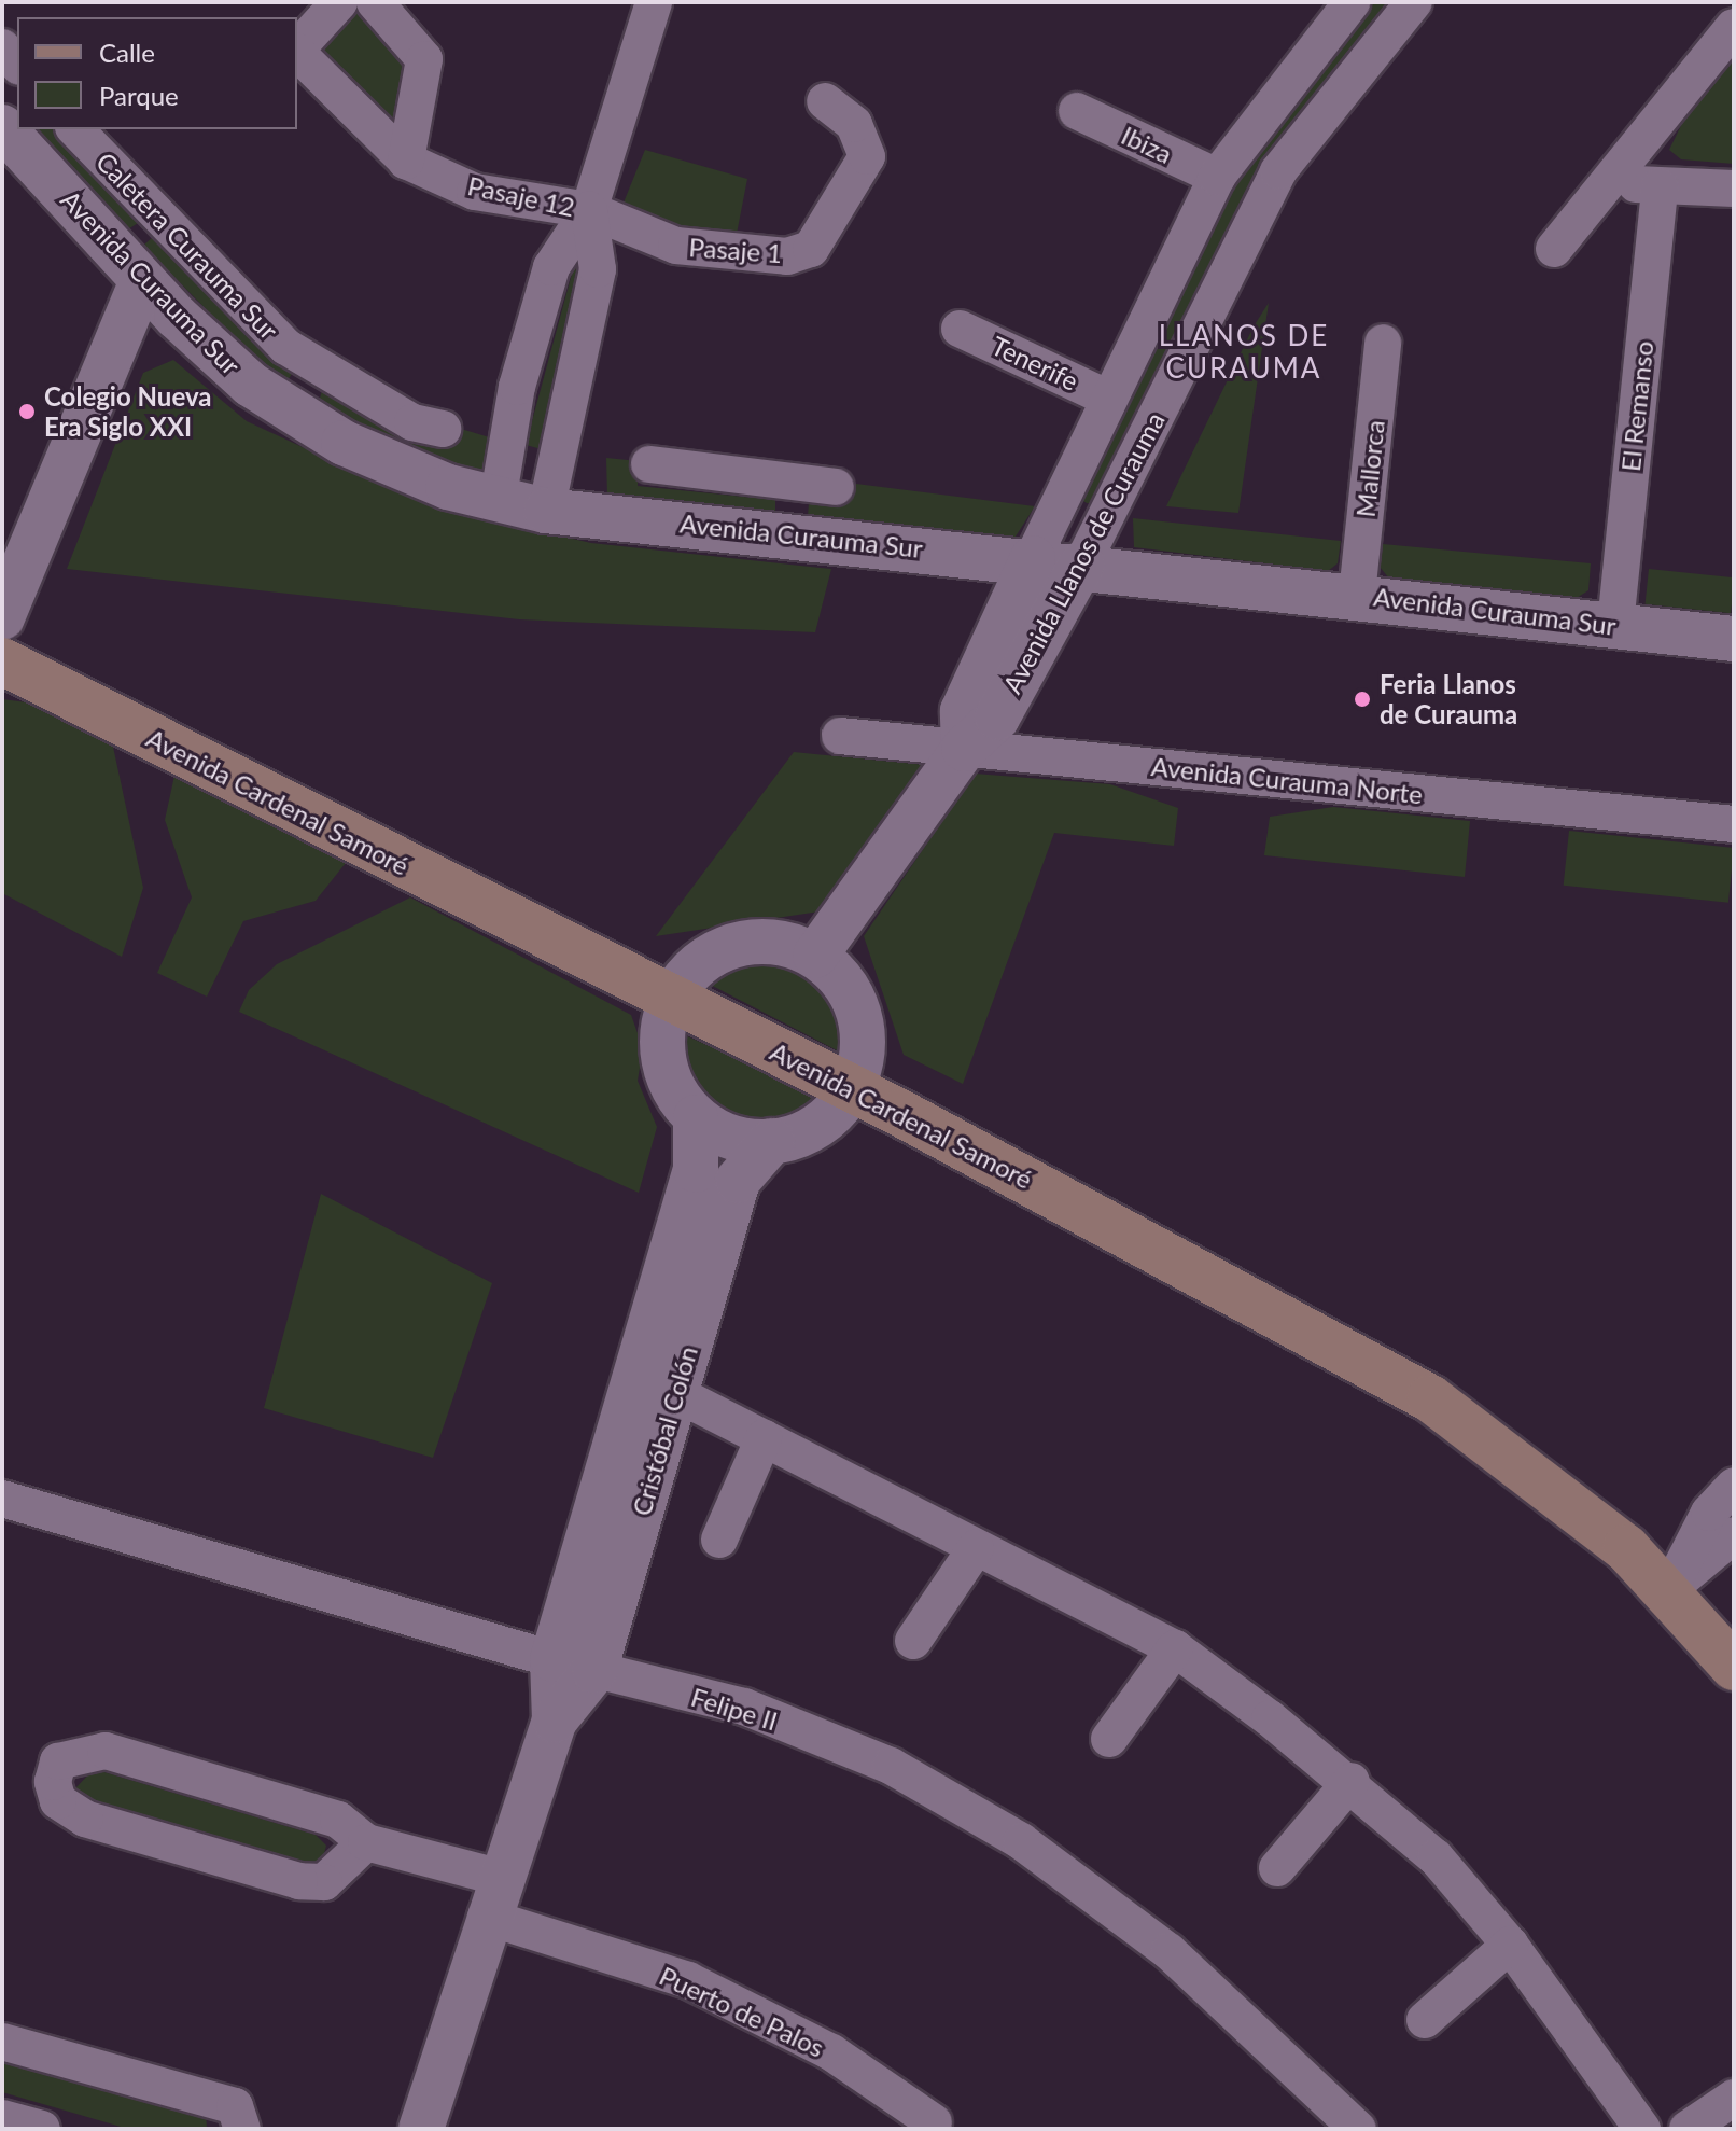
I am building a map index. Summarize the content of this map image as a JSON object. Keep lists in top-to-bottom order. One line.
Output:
{"streets":{"main road":["Avenida Cardenal Samoré"],"street":["Ibiza","Pasaje 12","Caletera Curauma Sur","Pasaje 1","Avenida Curauma Sur","Tenerife","El Remanso","Mallorca","Avenida Llanos de Curauma","Avenida Curauma Norte","Cristóbal Colón","Felipe II","Puerto de Palos"]},"crossings":[["Ibiza","Avenida Llanos de Curauma"],["Pasaje 12","Pasaje 1"],["Avenida Curauma Sur","El Remanso"],["Avenida Curauma Sur","Mallorca"],["Avenida Curauma Sur","Avenida Llanos de Curauma"],["Tenerife","Avenida Llanos de Curauma"],["Avenida Llanos de Curauma","Avenida Curauma Norte"],["Cristóbal Colón","Felipe II"],["Cristóbal Colón","Puerto de Palos"]],"districts":["LLANOS DE CURAUMA"],"places":["Colegio Nueva Era Siglo XXI","Feria Llanos de Curauma"],"legend":["Calle","Parque"]}
